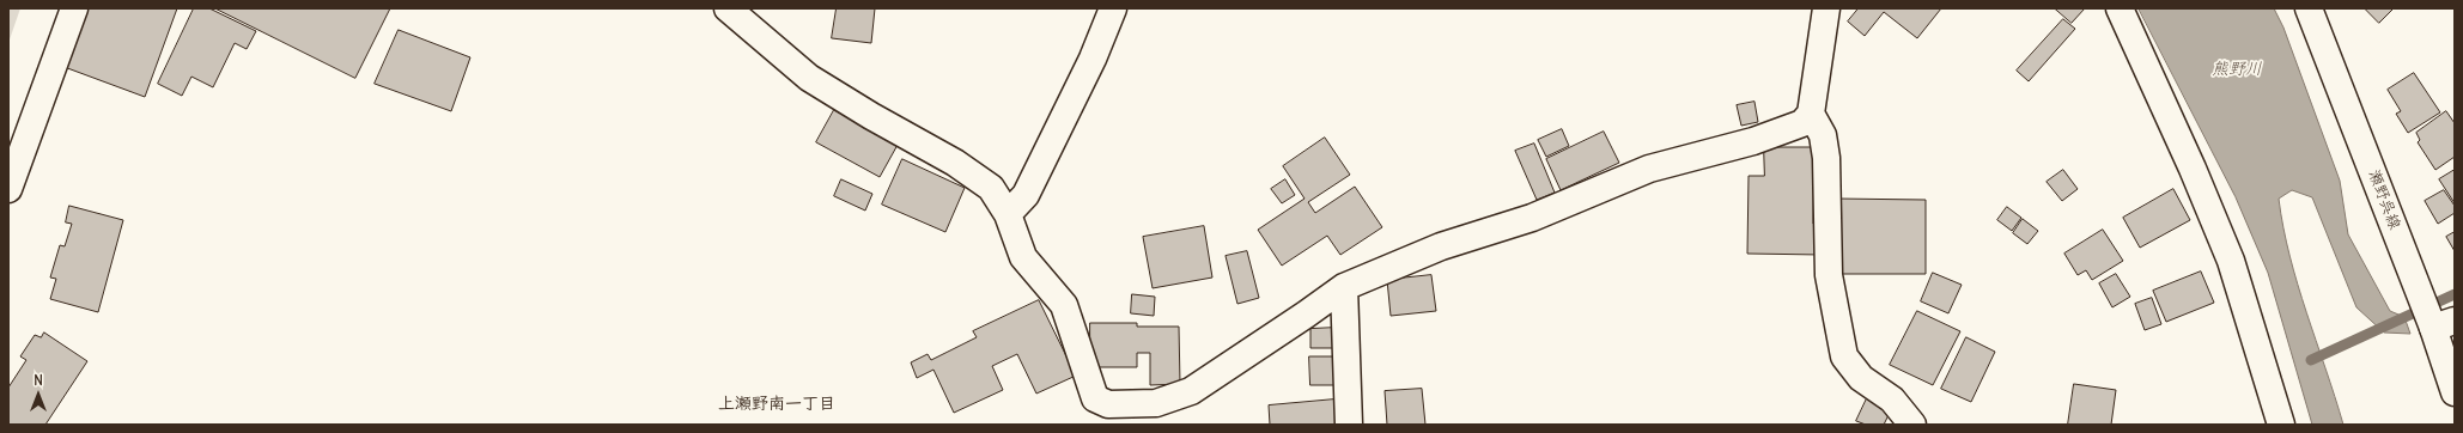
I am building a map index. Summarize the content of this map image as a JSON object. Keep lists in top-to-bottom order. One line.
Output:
{"streets":{"street":["瀬野呉線"]},"districts":["上瀬野南一丁目"],"water":["熊野川"],"north":"top"}
